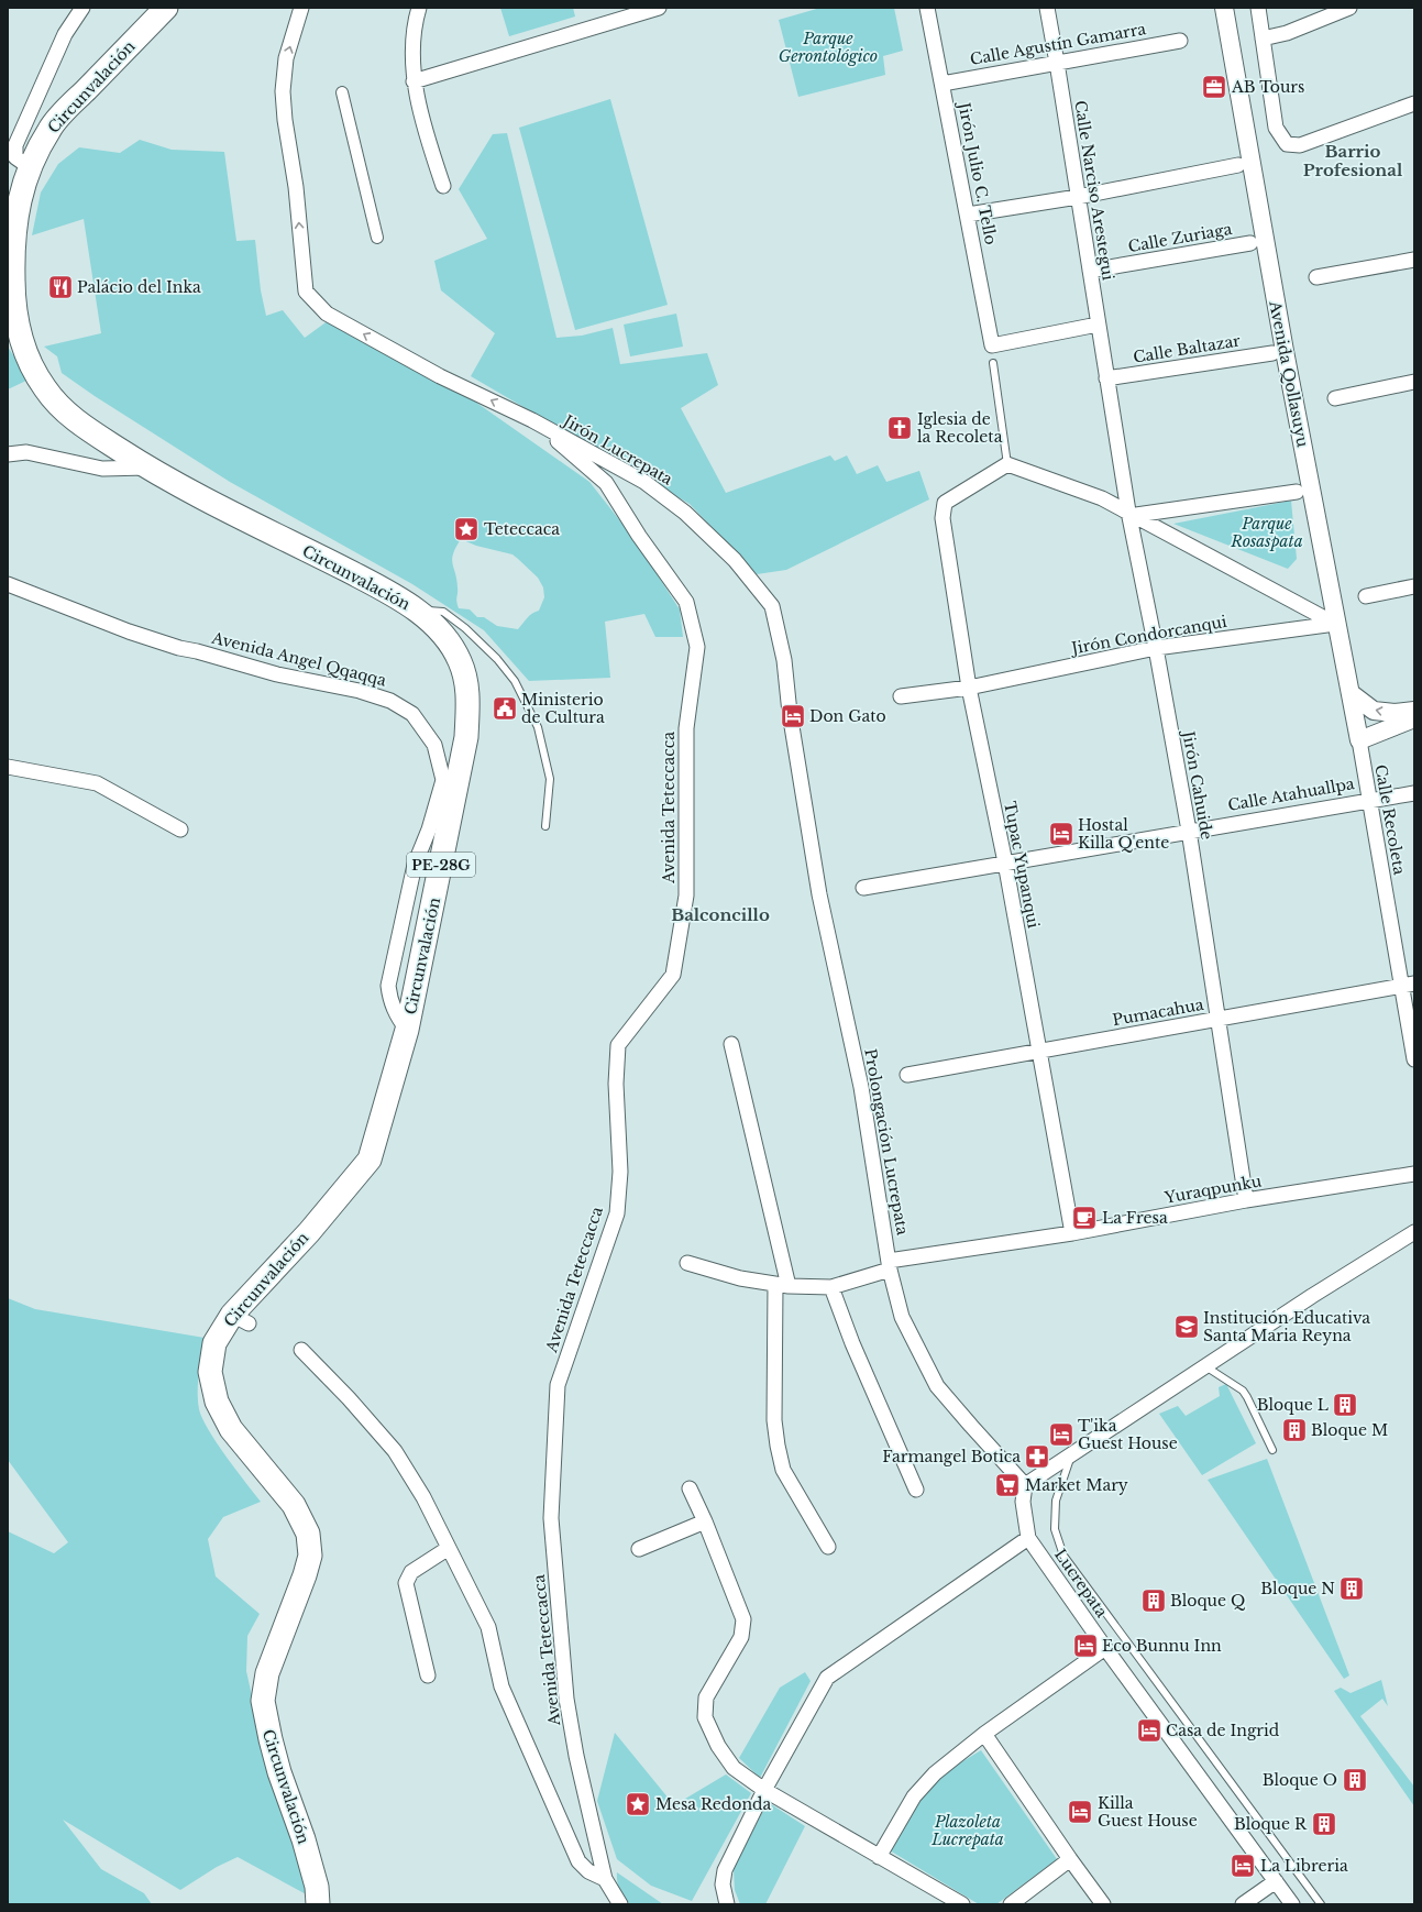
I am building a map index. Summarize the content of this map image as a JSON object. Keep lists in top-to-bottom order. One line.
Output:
{"streets":{"highway":["Circunvalación","PE-28G"],"street":["Calle Agustín Gamarra","Jirón Julio C. Tello","Calle Narciso Arestegui","Calle Zuriaga","Calle Baltazar","Avenida Qollasuyu","Jirón Lucrepata","Jirón Condorcanqui","Avenida Angel Qqaqqa","Jirón Cahuide","Calle Atahuallpa","Avenida Teteccacca","Calle Recoleta","Tupac Yupanqui","Pumacahua","Prolongación Lucrepata","Yuraqpunku","Lucrepata"]},"crossings":[["Calle Agustín Gamarra","Jirón Julio C. Tello"],["Calle Agustín Gamarra","Calle Narciso Arestegui"],["Circunvalación","Avenida Angel Qqaqqa"],["Jirón Julio C. Tello","Calle Narciso Arestegui"],["Calle Narciso Arestegui","Calle Zuriaga"],["Calle Narciso Arestegui","Calle Baltazar"],["Calle Narciso Arestegui","Jirón Cahuide"],["Calle Baltazar","Jirón Cahuide"],["Avenida Qollasuyu","Jirón Condorcanqui"],["Avenida Qollasuyu","Calle Recoleta"],["Jirón Lucrepata","Avenida Teteccacca"],["Jirón Lucrepata","Prolongación Lucrepata"],["Jirón Condorcanqui","Jirón Cahuide"],["Jirón Condorcanqui","Tupac Yupanqui"],["Jirón Cahuide","Calle Atahuallpa"],["Jirón Cahuide","Pumacahua"],["Jirón Cahuide","Yuraqpunku"],["Calle Atahuallpa","Calle Recoleta"],["Calle Atahuallpa","Tupac Yupanqui"],["Calle Recoleta","Pumacahua"],["Tupac Yupanqui","Pumacahua"],["Tupac Yupanqui","Yuraqpunku"],["Prolongación Lucrepata","Yuraqpunku"]],"districts":["Barrio Profesional","Balconcillo"],"parks":["Parque Gerontológico","Parque Rosaspata","Plazoleta Lucrepata"],"places":{"office":["AB Tours"],"restaurant":["Palácio del Inka"],"church":["Iglesia de la Recoleta"],"place":["Teteccaca","Mesa Redonda"],"public building":["Ministerio de Cultura"],"hotel":["Don Gato","Hostal Killa Q'ente","T'ika Guest House","Eco Bunnu Inn","Casa de Ingrid","Killa Guest House","La Libreria"],"cafe":["La Fresa"],"school or university":["Institución Educativa Santa Maria Reyna"],"building":["Bloque L","Bloque M","Bloque N","Bloque Q","Bloque O","Bloque R"],"pharmacy":["Farmangel Botica"],"supermarket":["Market Mary"]}}
